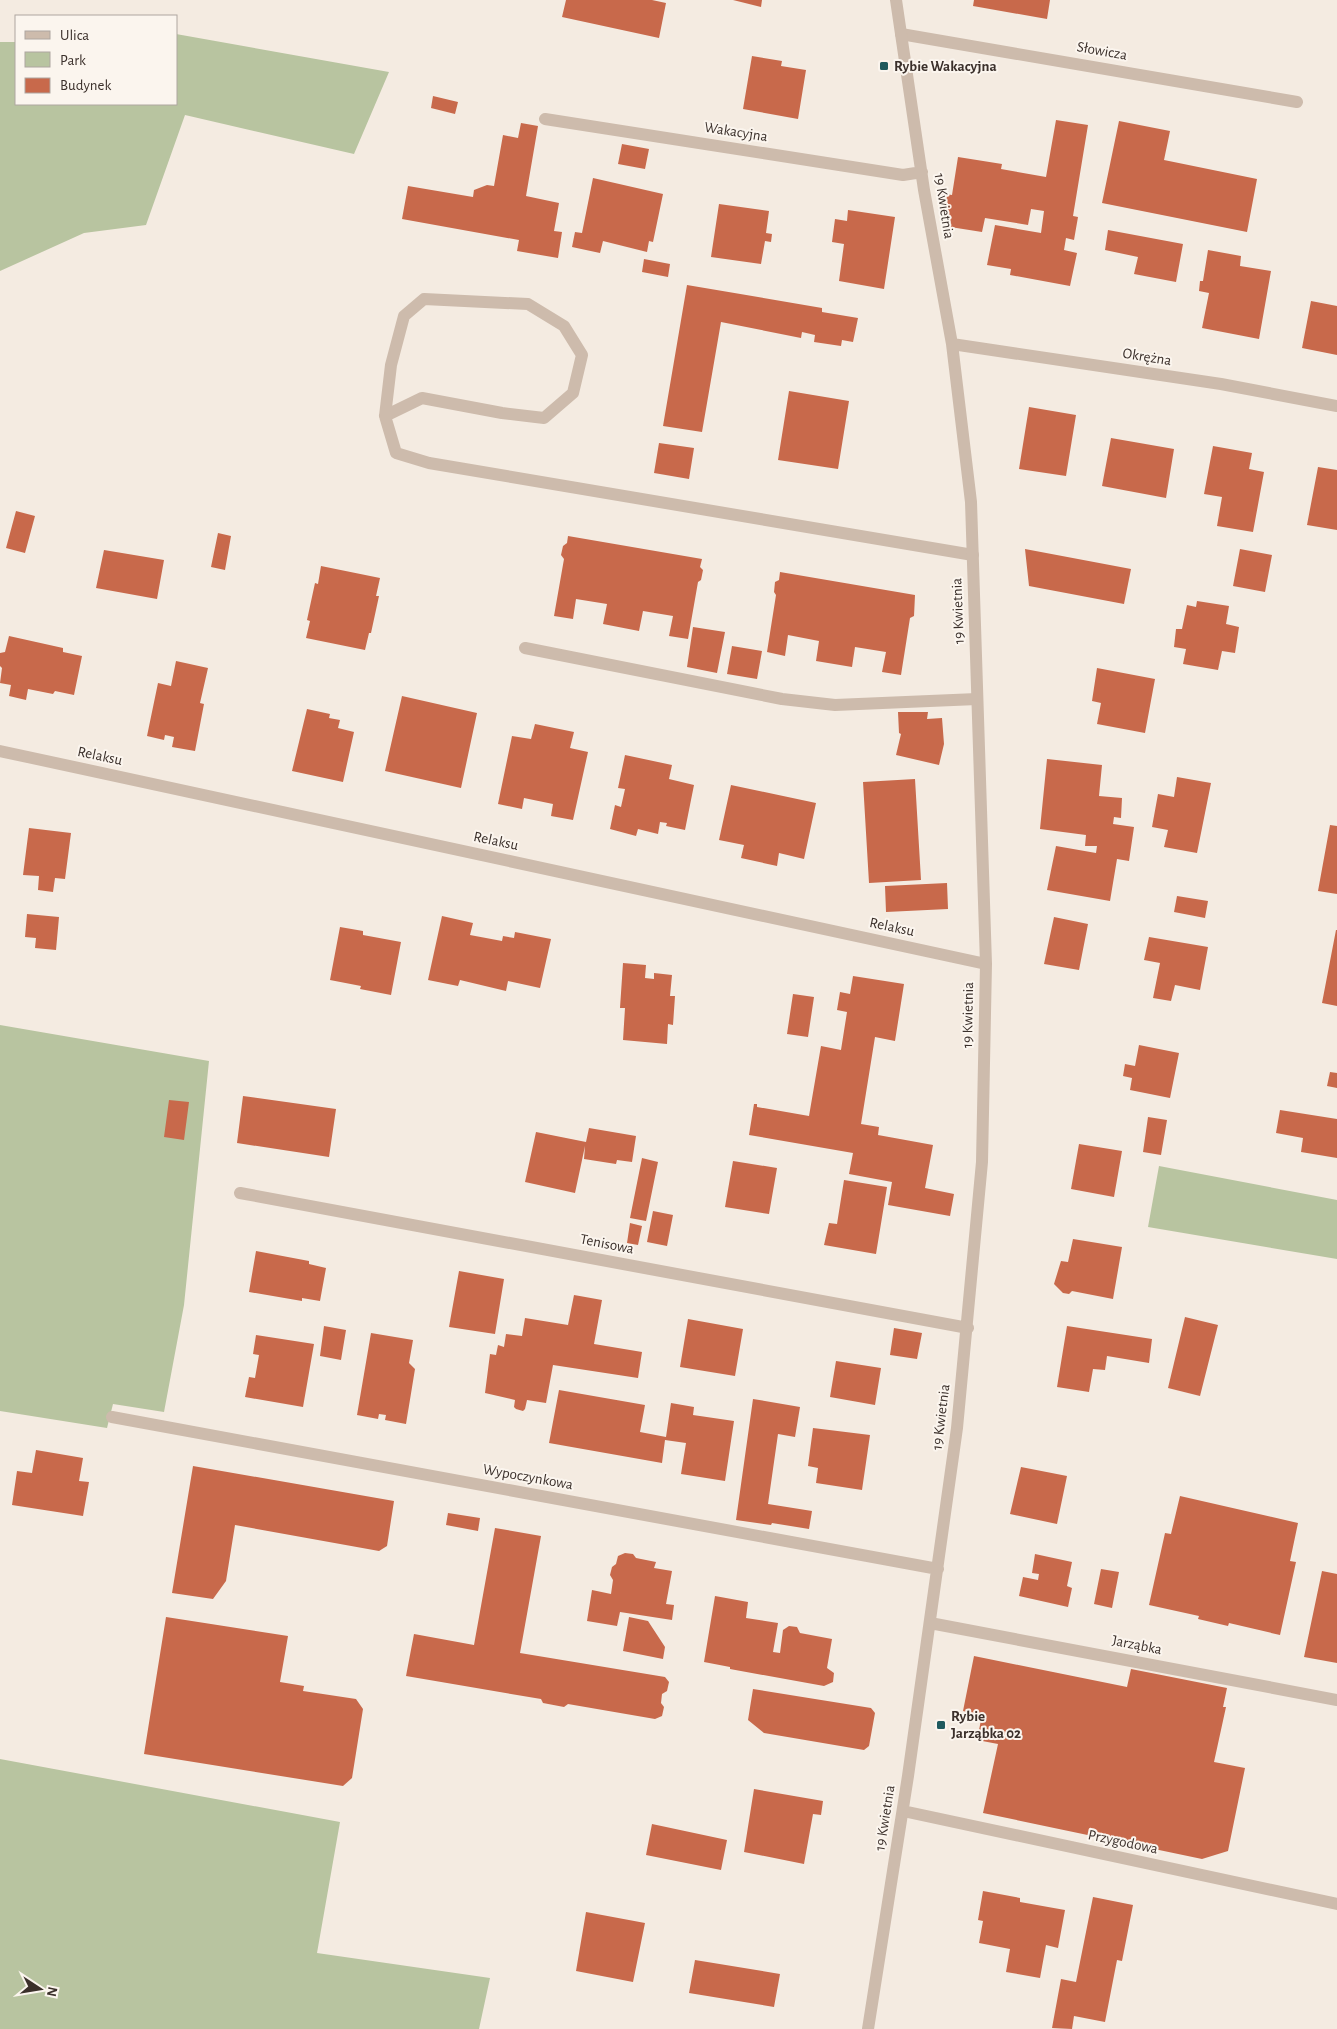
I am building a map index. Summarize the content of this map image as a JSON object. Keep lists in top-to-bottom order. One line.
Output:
{"streets":{"street":["Słowicza","Wakacyjna","19 Kwietnia","Okrężna","Relaksu","Tenisowa","Wypoczynkowa","Jarząbka","Przygodowa"]},"crossings":[["Słowicza","19 Kwietnia"],["Wakacyjna","19 Kwietnia"],["19 Kwietnia","Okrężna"],["19 Kwietnia","Relaksu"],["19 Kwietnia","Tenisowa"],["19 Kwietnia","Wypoczynkowa"],["19 Kwietnia","Jarząbka"],["19 Kwietnia","Przygodowa"]],"places":{"transit":["Rybie Wakacyjna","Rybie Jarząbka 02"]},"legend":["Ulica","Park","Budynek"],"north":"right"}
